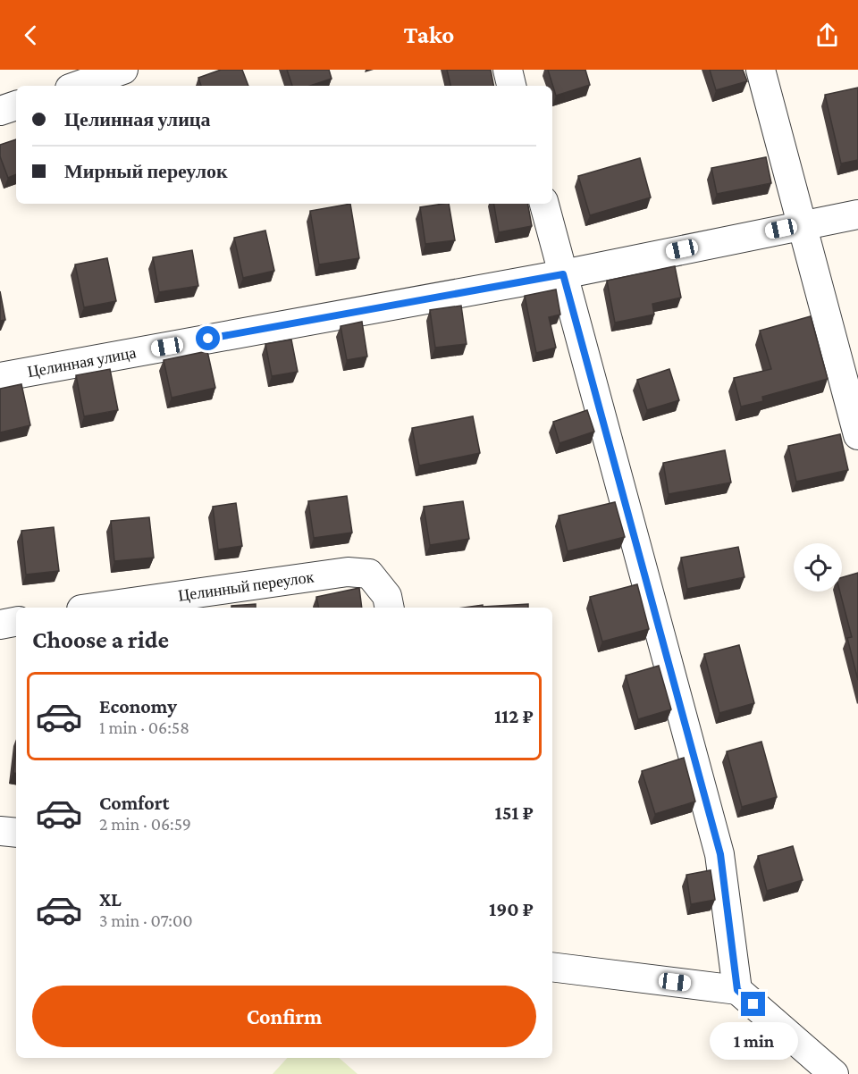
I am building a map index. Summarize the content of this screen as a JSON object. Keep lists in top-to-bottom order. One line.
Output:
{"streets":{"street":["Целинная улица","Целинный переулок"]},"page":{"header":"Tako","banner":["Целинная улица","Мирный переулок"],"heading":"Choose a ride","list":[{"name":"Economy","note":"1 min · 06:58","value":"112 ₽"},{"name":"Comfort","note":"2 min · 06:59","value":"151 ₽"},{"name":"XL","note":"3 min · 07:00","value":"190 ₽"}],"buttons":"Confirm","bubble":"1 min"}}
